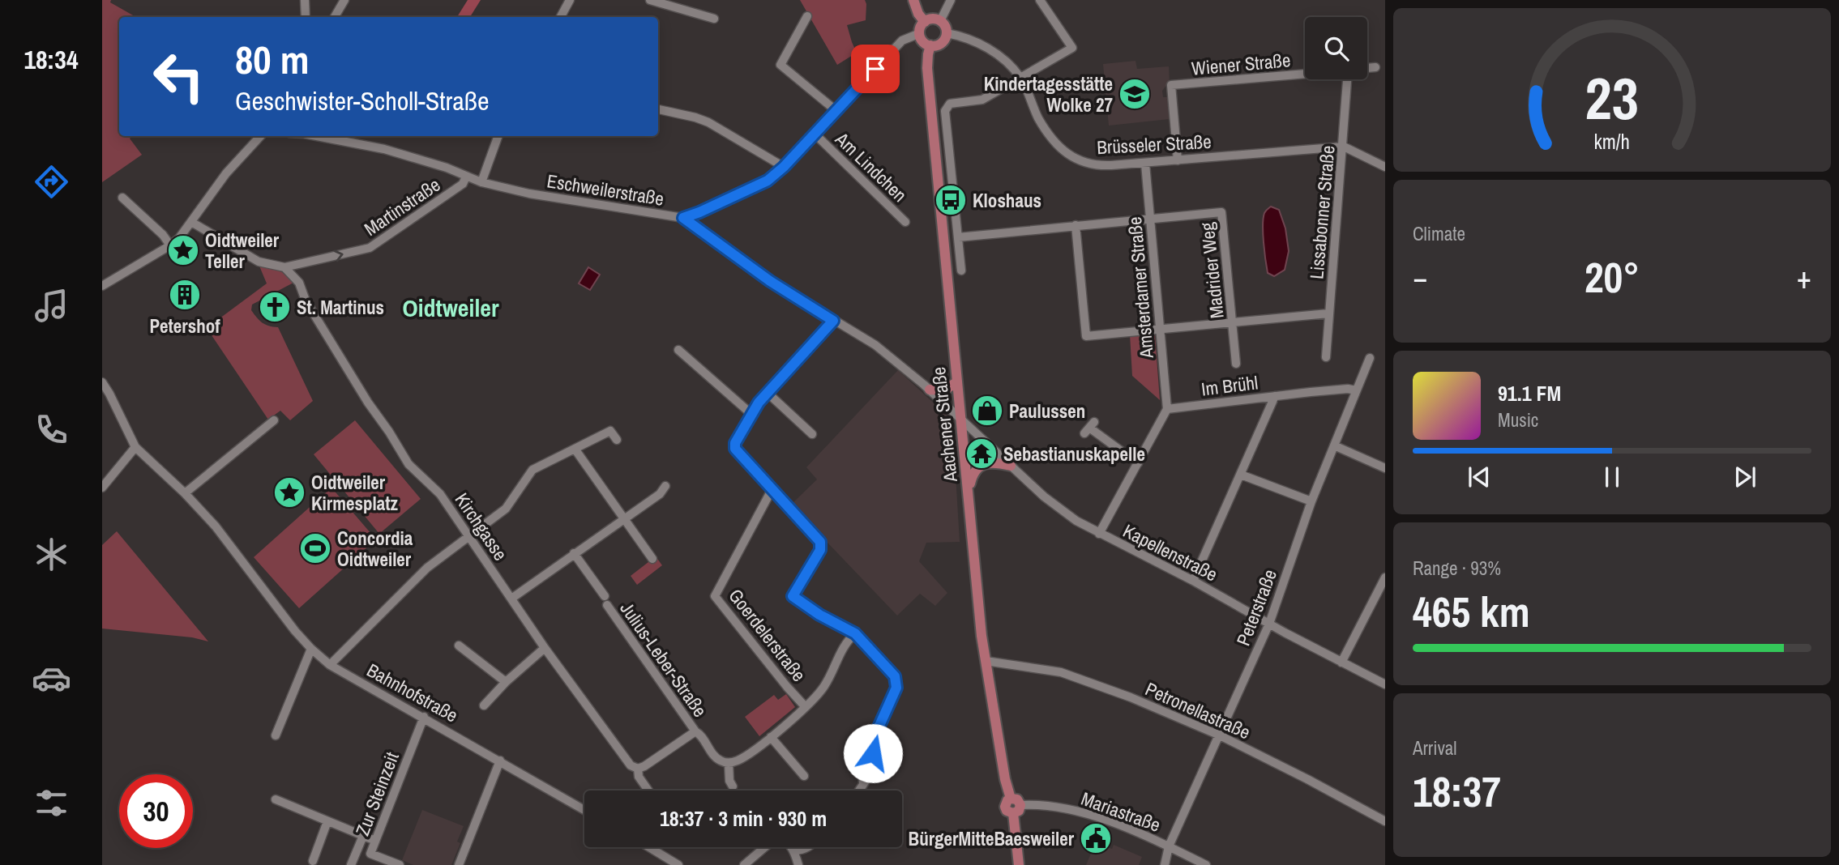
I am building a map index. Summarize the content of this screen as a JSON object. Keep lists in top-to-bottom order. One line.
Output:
{"streets":{"main road":["Aachener Straße"],"street":["Wiener Straße","Brüsseler Straße","Am Lindchen","Eschweilerstraße","Martinstraße","Lissabonner Straße","Madrider Weg","Amsterdamer Straße","Im Brühl","Kirchgasse","Kapellenstraße","Peterstraße","Goerdelerstraße","Julius-Leber-Straße","Bahnhofstraße","Petronellastraße","Zur Steinzeit","Mariastraße"]},"crossings":[["Wiener Straße","Brüsseler Straße"],["Brüsseler Straße","Lissabonner Straße"],["Brüsseler Straße","Amsterdamer Straße"],["Brüsseler Straße","Aachener Straße"],["Eschweilerstraße","Martinstraße"],["Eschweilerstraße","Aachener Straße"],["Eschweilerstraße","Kapellenstraße"],["Martinstraße","Kirchgasse"],["Madrider Weg","Amsterdamer Straße"],["Amsterdamer Straße","Im Brühl"],["Im Brühl","Peterstraße"],["Aachener Straße","Kapellenstraße"],["Aachener Straße","Petronellastraße"],["Aachener Straße","Mariastraße"],["Kapellenstraße","Peterstraße"],["Peterstraße","Petronellastraße"],["Peterstraße","Mariastraße"],["Bahnhofstraße","Zur Steinzeit"]],"one_way":["Martinstraße"],"districts":["Oidtweiler"],"places":{"school or university":["Kindertagesstätte Wolke 27"],"bus stop":["Kloshaus"],"place":["Oidtweiler Teller","Oidtweiler Kirmesplatz"],"building":["Petershof"],"church":["St. Martinus"],"shop":["Paulussen"],"temple":["Sebastianuskapelle"],"sports":["Concordia Oidtweiler"],"public building":["BürgerMitteBaesweiler"]},"page":{"tabs":"18:34","turn":["80 m","Geschwister-Scholl-Straße"],"tile":["Climate",["Range · 93%","465 km"],["Arrival","18:37"]],"heat":["−","20°","+"],"song":["91.1 FM","Music"],"limit":"30","trip":"18:37 · 3 min · 930 m","gauge":["23","km/h"]}}
